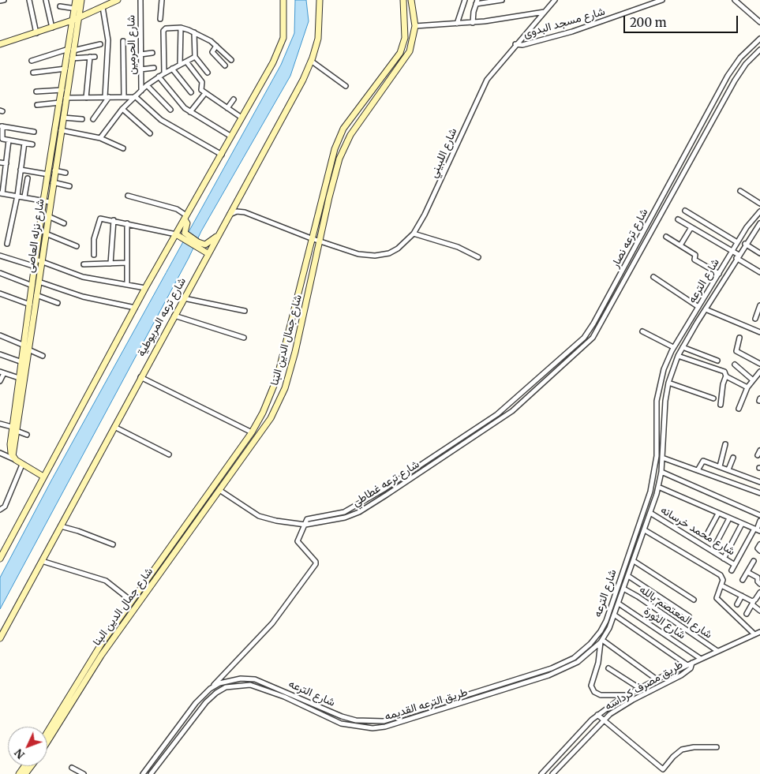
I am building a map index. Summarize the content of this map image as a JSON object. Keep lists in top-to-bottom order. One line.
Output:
{"streets":{"main road":["شارع نزله العاصى","شارع ترعه المريوطية","شارع جمال الدين البنا"],"street":["شارع مسجد البدوى","شارع الحرمين","شارع اللبيني","شارع ترعه نصار","شارع الترعه","شارع ترعه غطاطي","شارع محمد خرسانه","شارع المعتصم بالله","شارع الثورة","طريق مصرف كرداسه","طريق الترعه القديمه"]},"crossings":[["شارع مسجد البدوى","شارع اللبيني"],["شارع اللبيني","شارع ترعه المريوطية"],["شارع اللبيني","شارع جمال الدين البنا"],["شارع ترعه نصار","شارع ترعه غطاطي"],["شارع الترعه","شارع محمد خرسانه"],["شارع الترعه","شارع المعتصم بالله"],["شارع الترعه","شارع الثورة"],["شارع الترعه","طريق مصرف كرداسه"],["شارع الترعه","طريق الترعه القديمه"],["شارع جمال الدين البنا","شارع ترعه غطاطي"],["شارع المعتصم بالله","طريق مصرف كرداسه"],["شارع الثورة","طريق مصرف كرداسه"]],"scale_bar":"200 m","north":"bottom left"}
